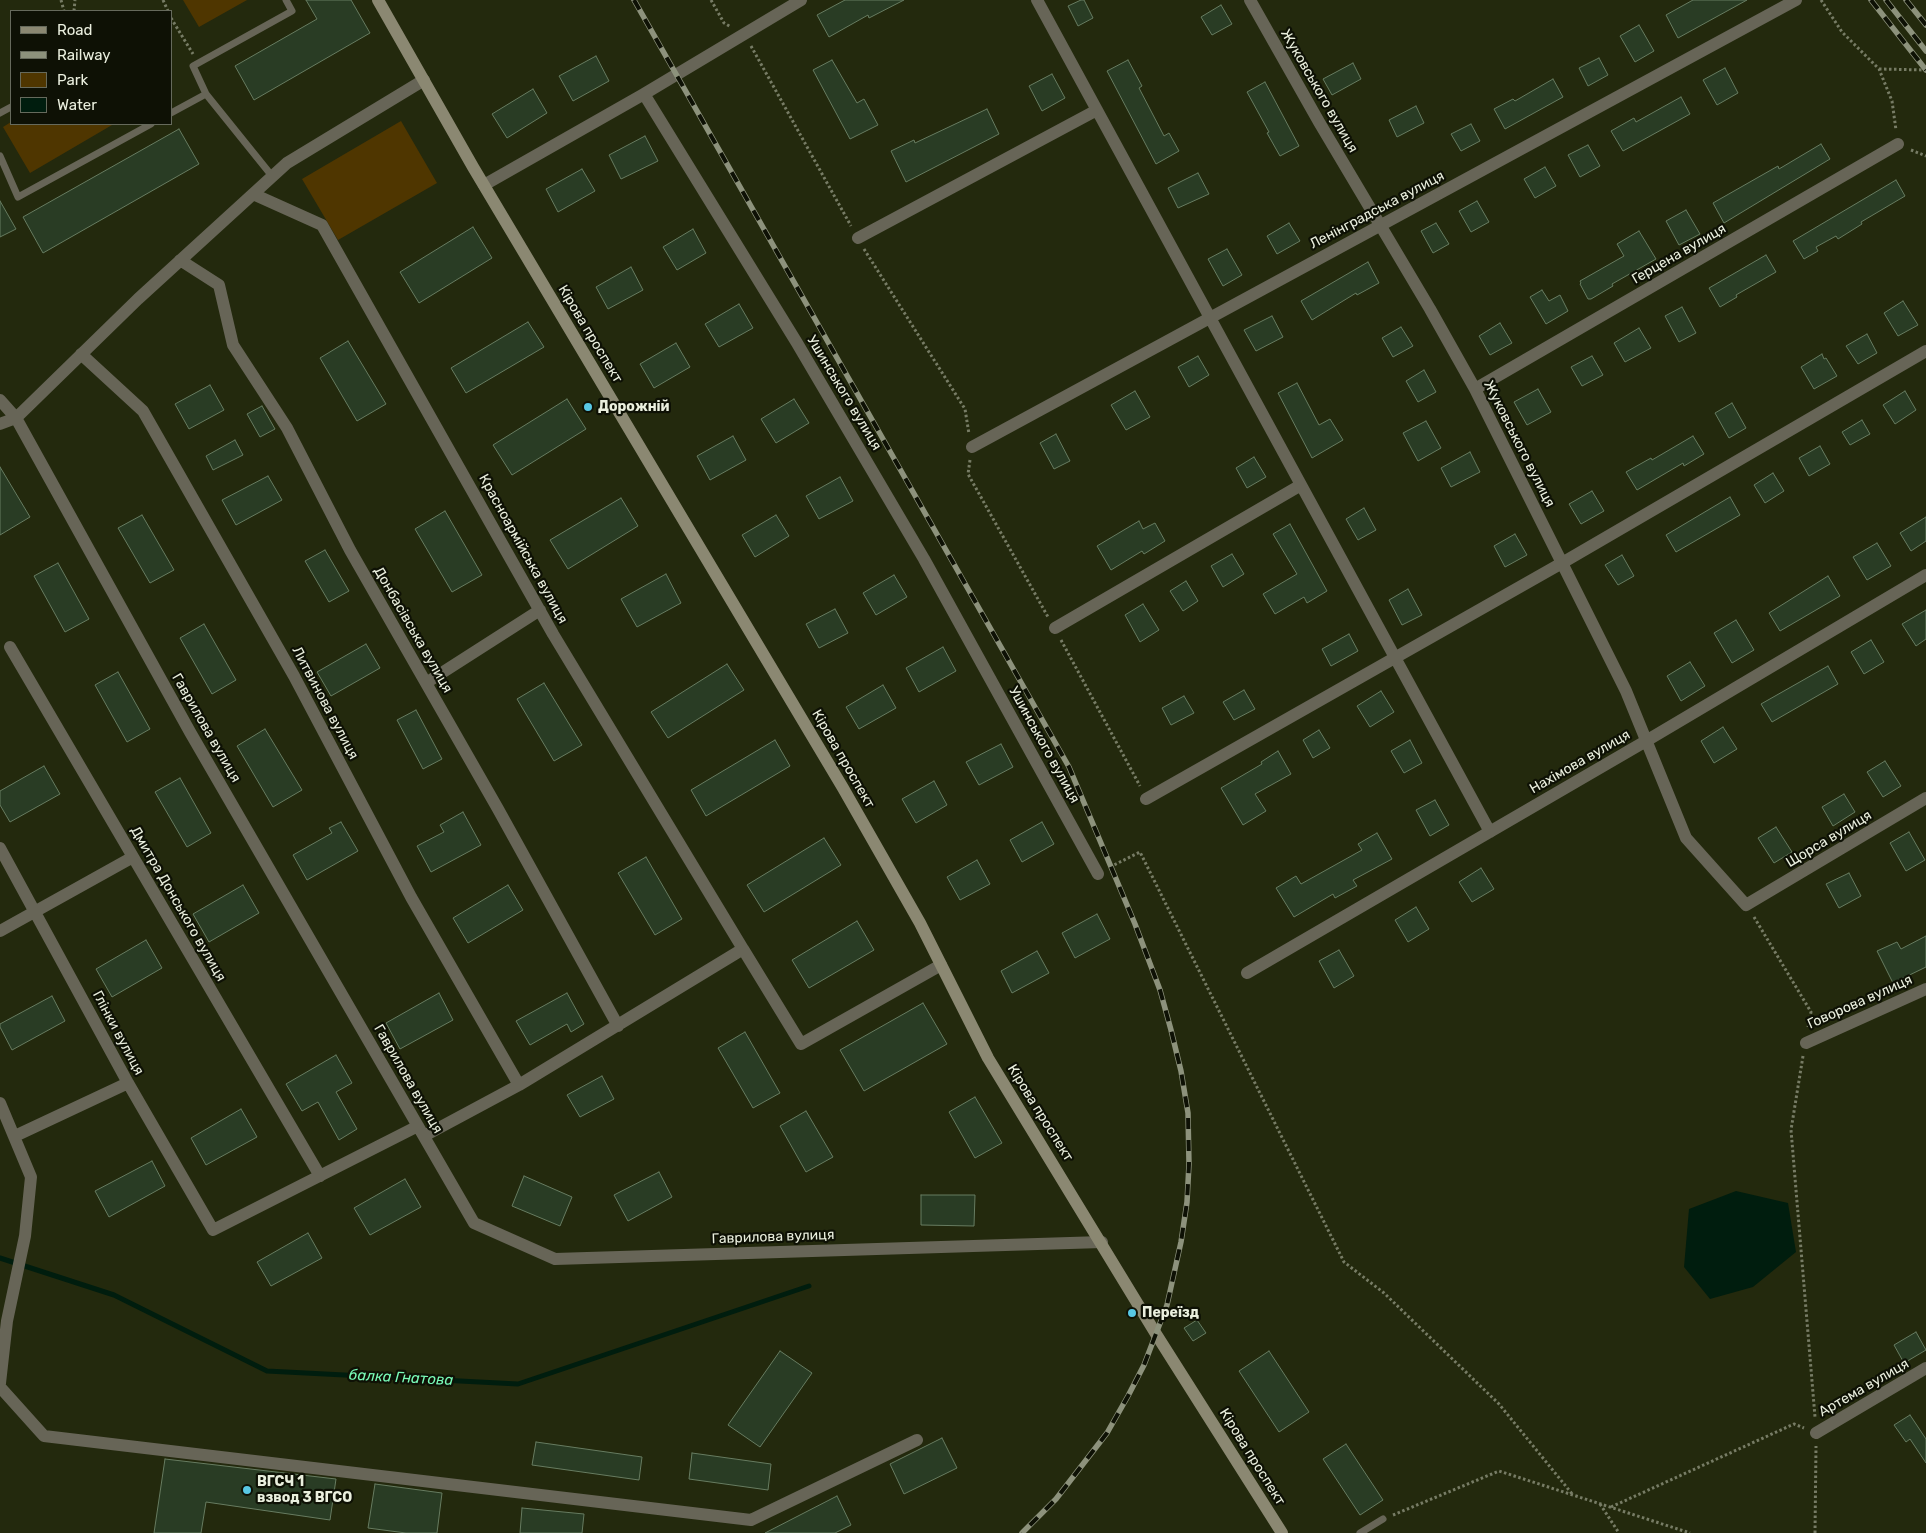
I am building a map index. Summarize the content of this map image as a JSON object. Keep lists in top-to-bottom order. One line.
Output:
{"streets":{"street":["Жуковського вулиця","Ленінградська вулиця","Герцена вулиця","Кірова проспект","Ушинського вулиця","Красноармійська вулиця","Донбасівська вулиця","Литвинова вулиця","Гаврилова вулиця","Нахімова вулиця","Щорса вулиця","Дмитра Донського вулиця","Говорова вулиця","Глінки вулиця","Артема вулиця"]},"crossings":[["Жуковського вулиця","Ленінградська вулиця"],["Жуковського вулиця","Герцена вулиця"],["Жуковського вулиця","Нахімова вулиця"],["Жуковського вулиця","Щорса вулиця"],["Кірова проспект","Красноармійська вулиця"],["Кірова проспект","Гаврилова вулиця"],["Дмитра Донського вулиця","Глінки вулиця"]],"water":["балка Гнатова"],"places":["Дорожній","Переїзд","ВГСЧ 1 взвод 3 ВГСО"],"legend":["Road","Railway","Park","Water"]}
